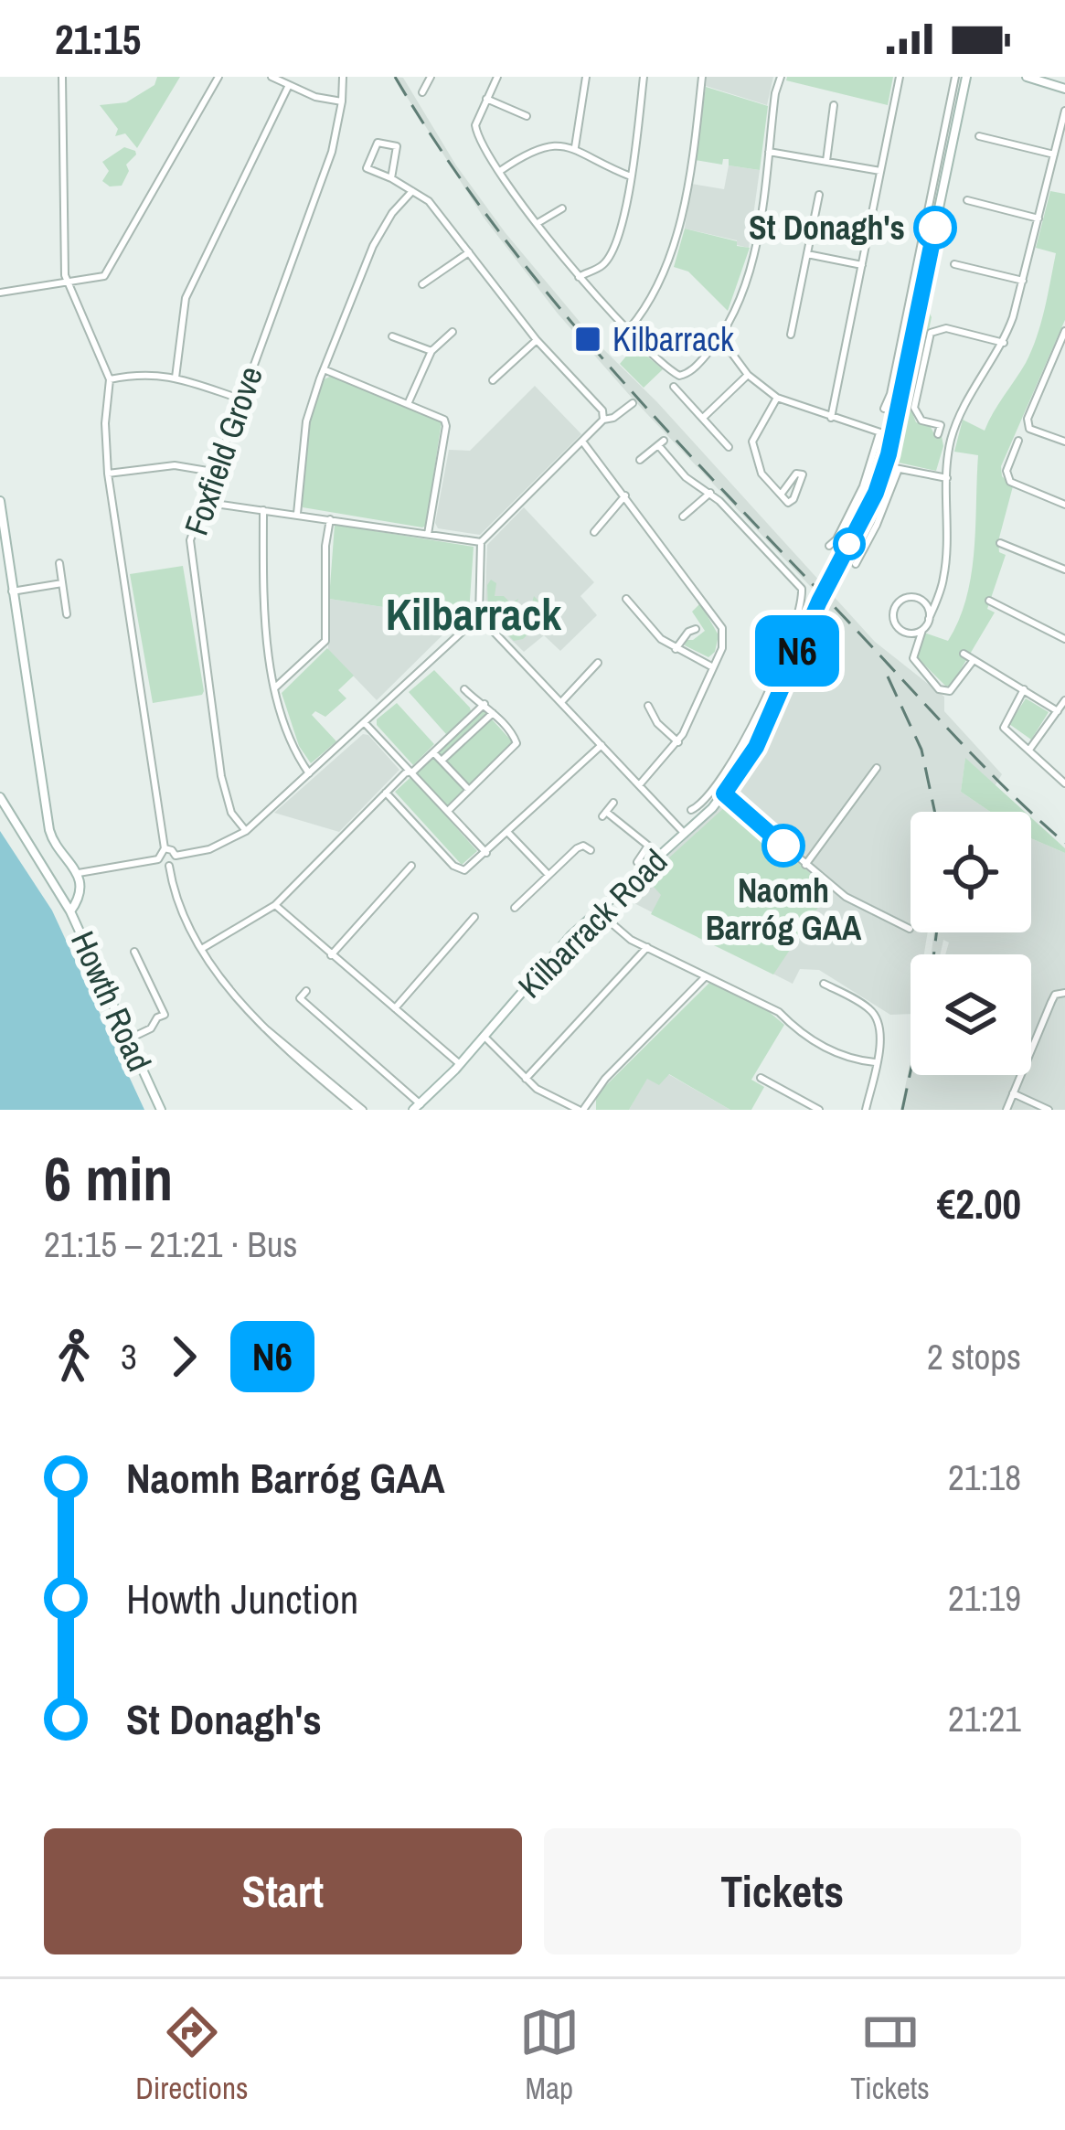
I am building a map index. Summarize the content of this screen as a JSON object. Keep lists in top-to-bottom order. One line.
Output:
{"streets":{"main road":["Kilbarrack Road","Howth Road"],"street":["Foxfield Grove"]},"districts":["Kilbarrack"],"places":{"other":["St Donagh's","Naomh Barróg GAA"],"transit":["Kilbarrack"]},"lines":["bus line N6"],"page":{"status":"21:15","on_map":"N6","heading":["6 min","21:15 – 21:21 · Bus","€2.00"],"legs":["3","N6","2 stops"],"list":[{"name":"Naomh Barróg GAA","value":"21:18"},{"name":"Howth Junction","value":"21:19"},{"name":"St Donagh's","value":"21:21"}],"buttons":["Start","Tickets"],"tabs":["Directions","Map","Tickets"]}}
